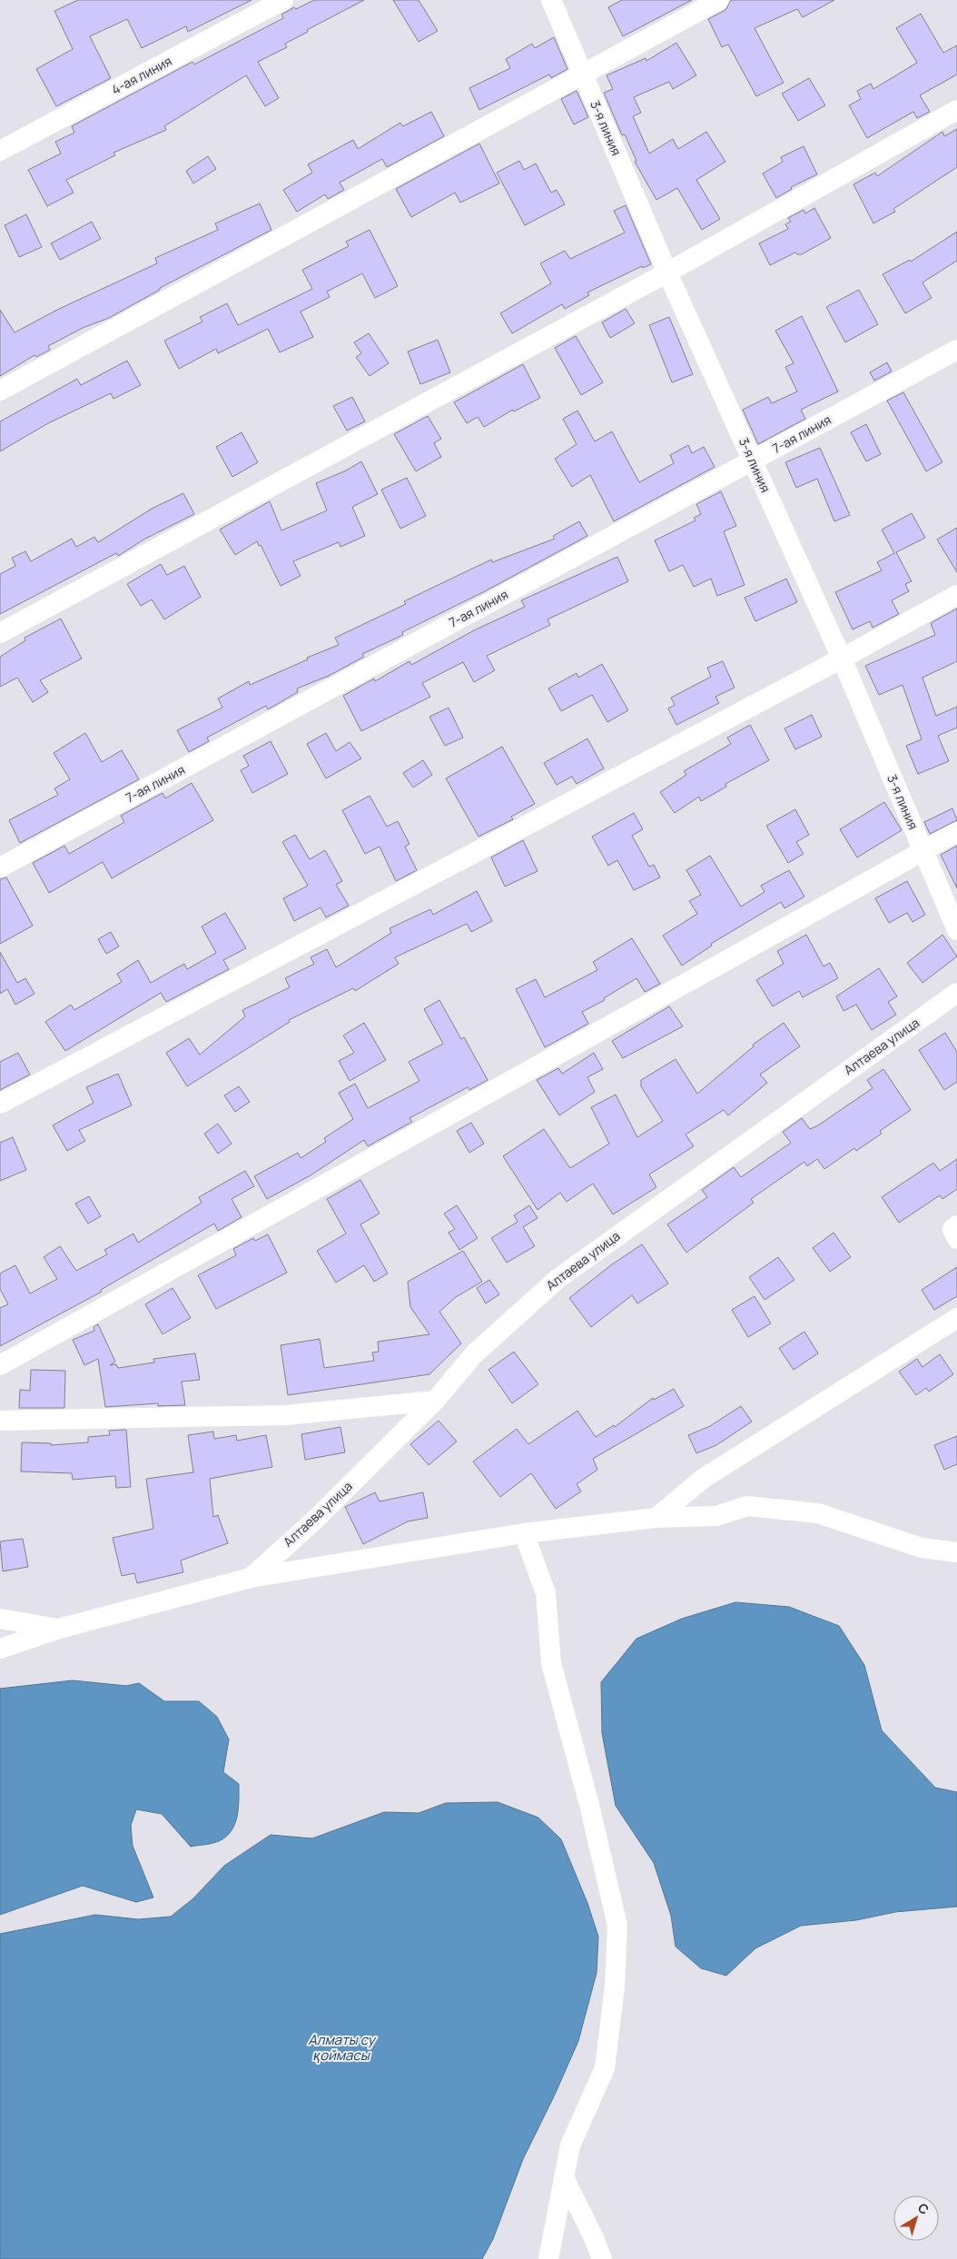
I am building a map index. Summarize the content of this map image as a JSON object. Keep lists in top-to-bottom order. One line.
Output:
{"streets":{"street":["4-ая линия","3-я линия","7-ая линия","Алтаева улица"]},"crossings":[["3-я линия","7-ая линия"]],"water":["Алматы су қоймасы"],"north":"top right"}
